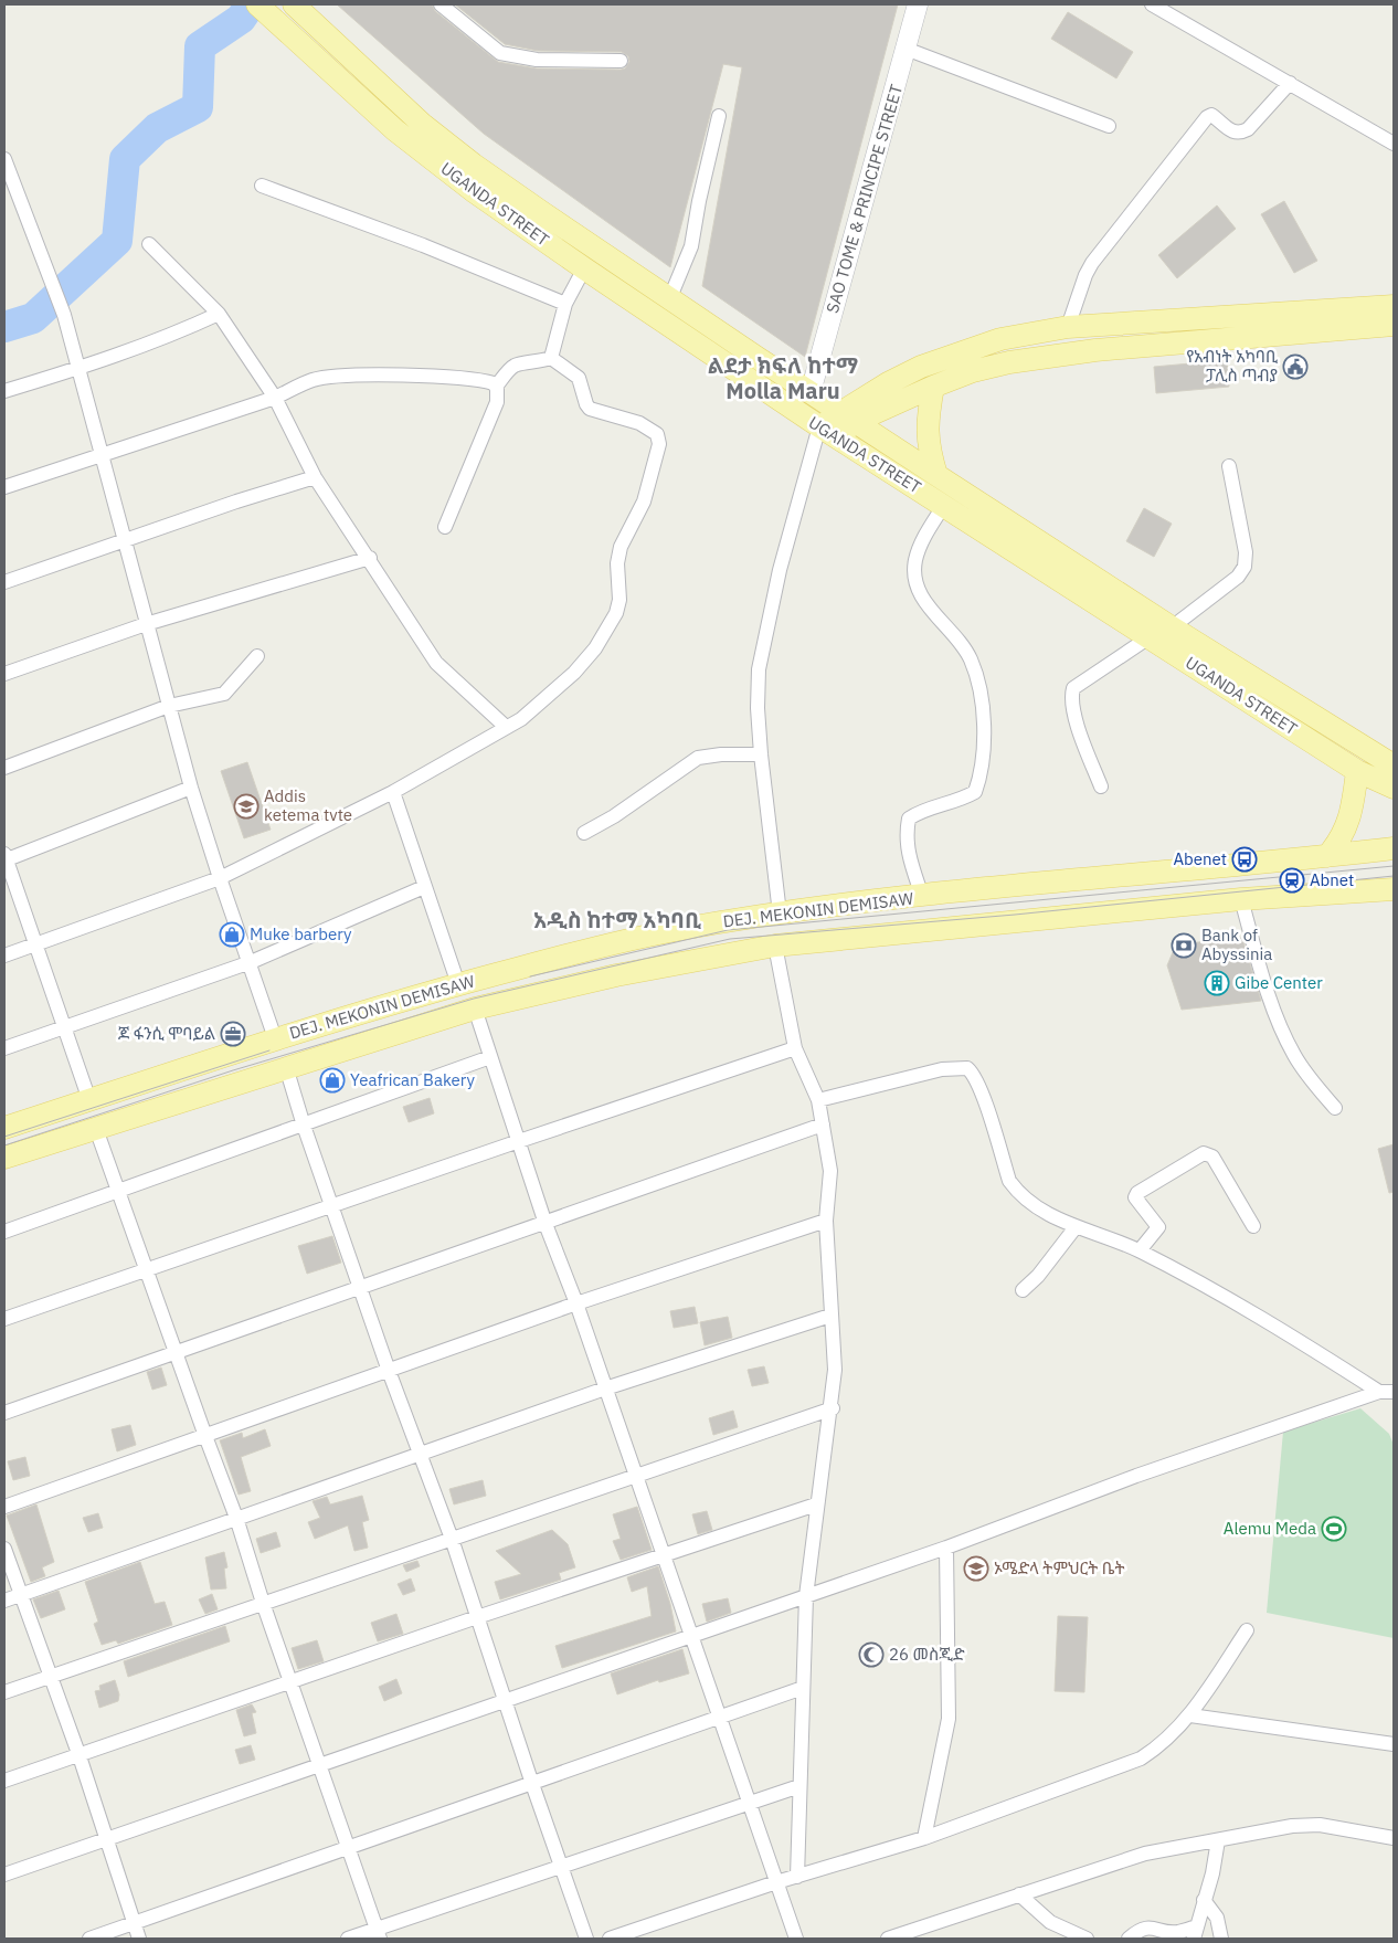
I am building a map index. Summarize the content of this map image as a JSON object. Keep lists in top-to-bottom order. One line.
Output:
{"streets":{"main road":["SAO TOME & PRINCIPE STREET","UGANDA STREET","DEJ. MEKONIN DEMISAW"]},"crossings":[["SAO TOME & PRINCIPE STREET","UGANDA STREET"]],"districts":["ልደታ ክፍለ ከተማ Molla Maru","አዲስ ከተማ አካባቢ"],"places":{"public building":["የአብነት አካባቢ ፓሊስ ጣብያ"],"school or university":["Addis ketema tvte","ኦሜድላ ትምህርት ቤት"],"bus stop":["Abenet"],"station":["Abnet"],"shop":["Muke barbery","Yeafrican Bakery"],"bank":["Bank of Abyssinia"],"building":["Gibe Center"],"office":["ጆ ፋንሲ ሞባይል"],"sports":["Alemu Meda"],"mosque":["26 መስጂድ"]}}
